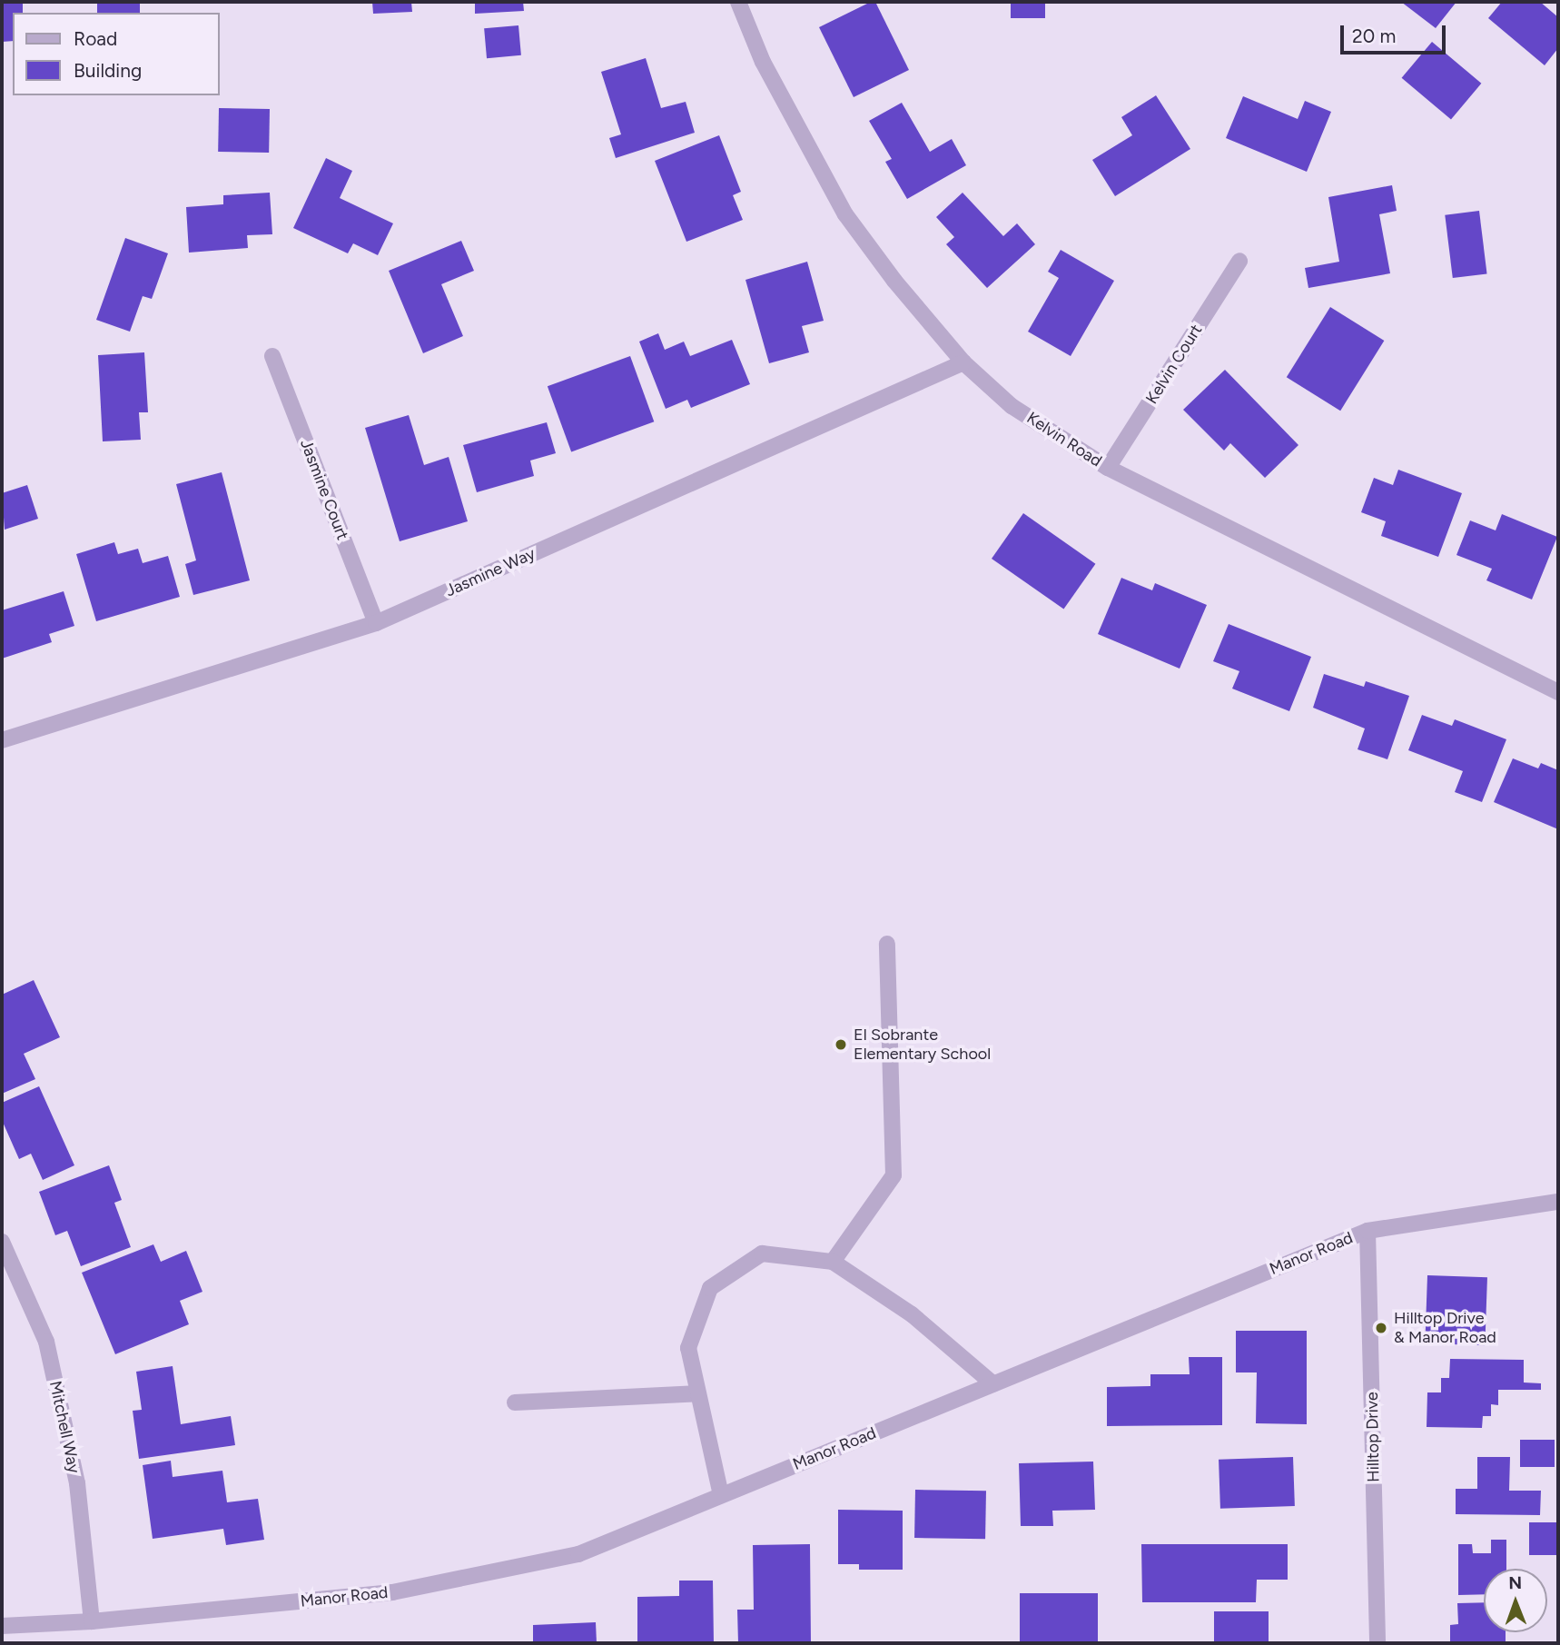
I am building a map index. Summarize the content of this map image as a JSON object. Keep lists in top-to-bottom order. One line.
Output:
{"streets":{"street":["Kelvin Court","Kelvin Road","Jasmine Court","Jasmine Way","Manor Road","Mitchell Way","Hilltop Drive"]},"crossings":[["Kelvin Court","Kelvin Road"],["Kelvin Road","Jasmine Way"],["Jasmine Court","Jasmine Way"],["Manor Road","Mitchell Way"],["Manor Road","Hilltop Drive"]],"places":["El Sobrante Elementary School","Hilltop Drive & Manor Road"],"legend":["Road","Building"],"scale_bar":"20 m","north":"top"}
